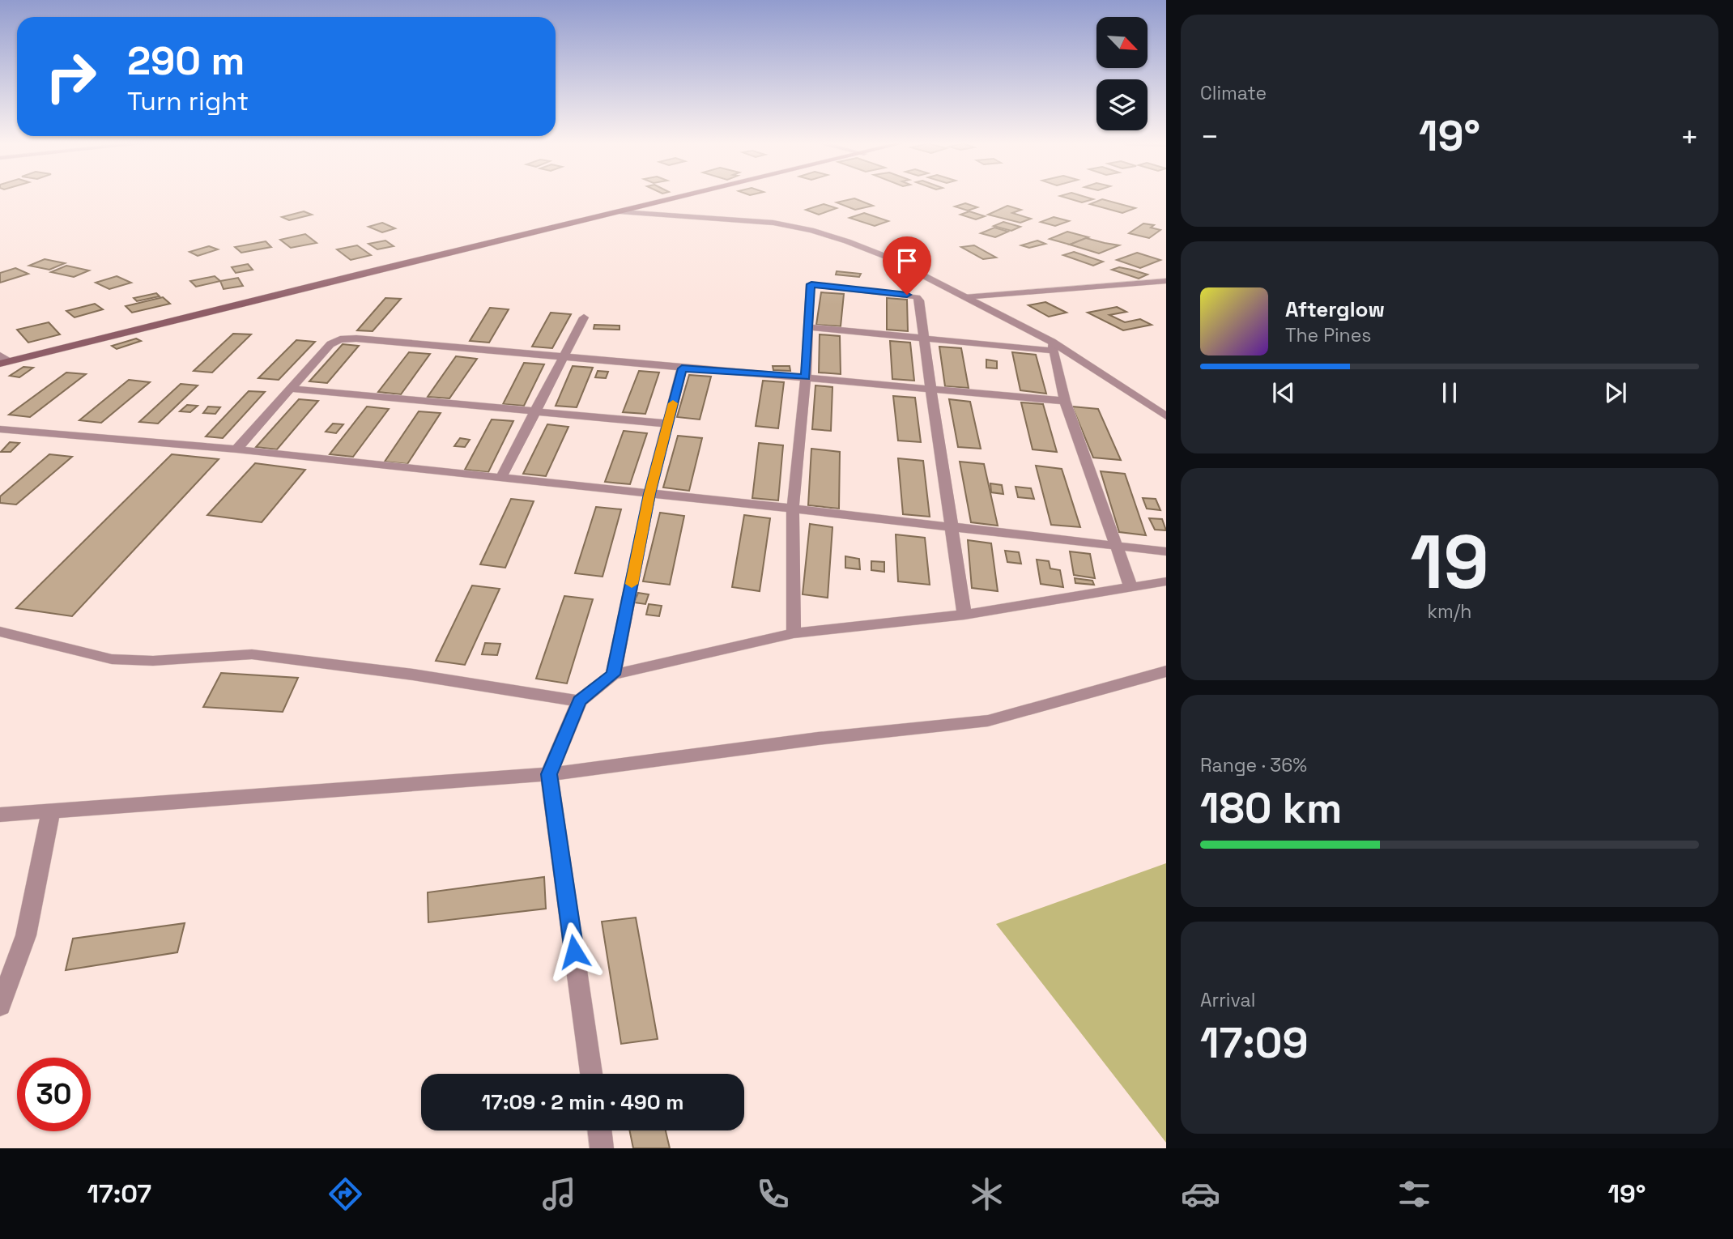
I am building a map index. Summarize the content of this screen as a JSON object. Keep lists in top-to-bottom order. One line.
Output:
{"north":"bottom right","page":{"tile":["Climate",["19","km/h"],["Range · 36%","180 km"],["Arrival","17:09"]],"turn":["290 m","Turn right"],"heat":["−","19°","+"],"song":["Afterglow","The Pines"],"limit":"30","trip":"17:09 · 2 min · 490 m","tabs":["17:07","19°"]}}
